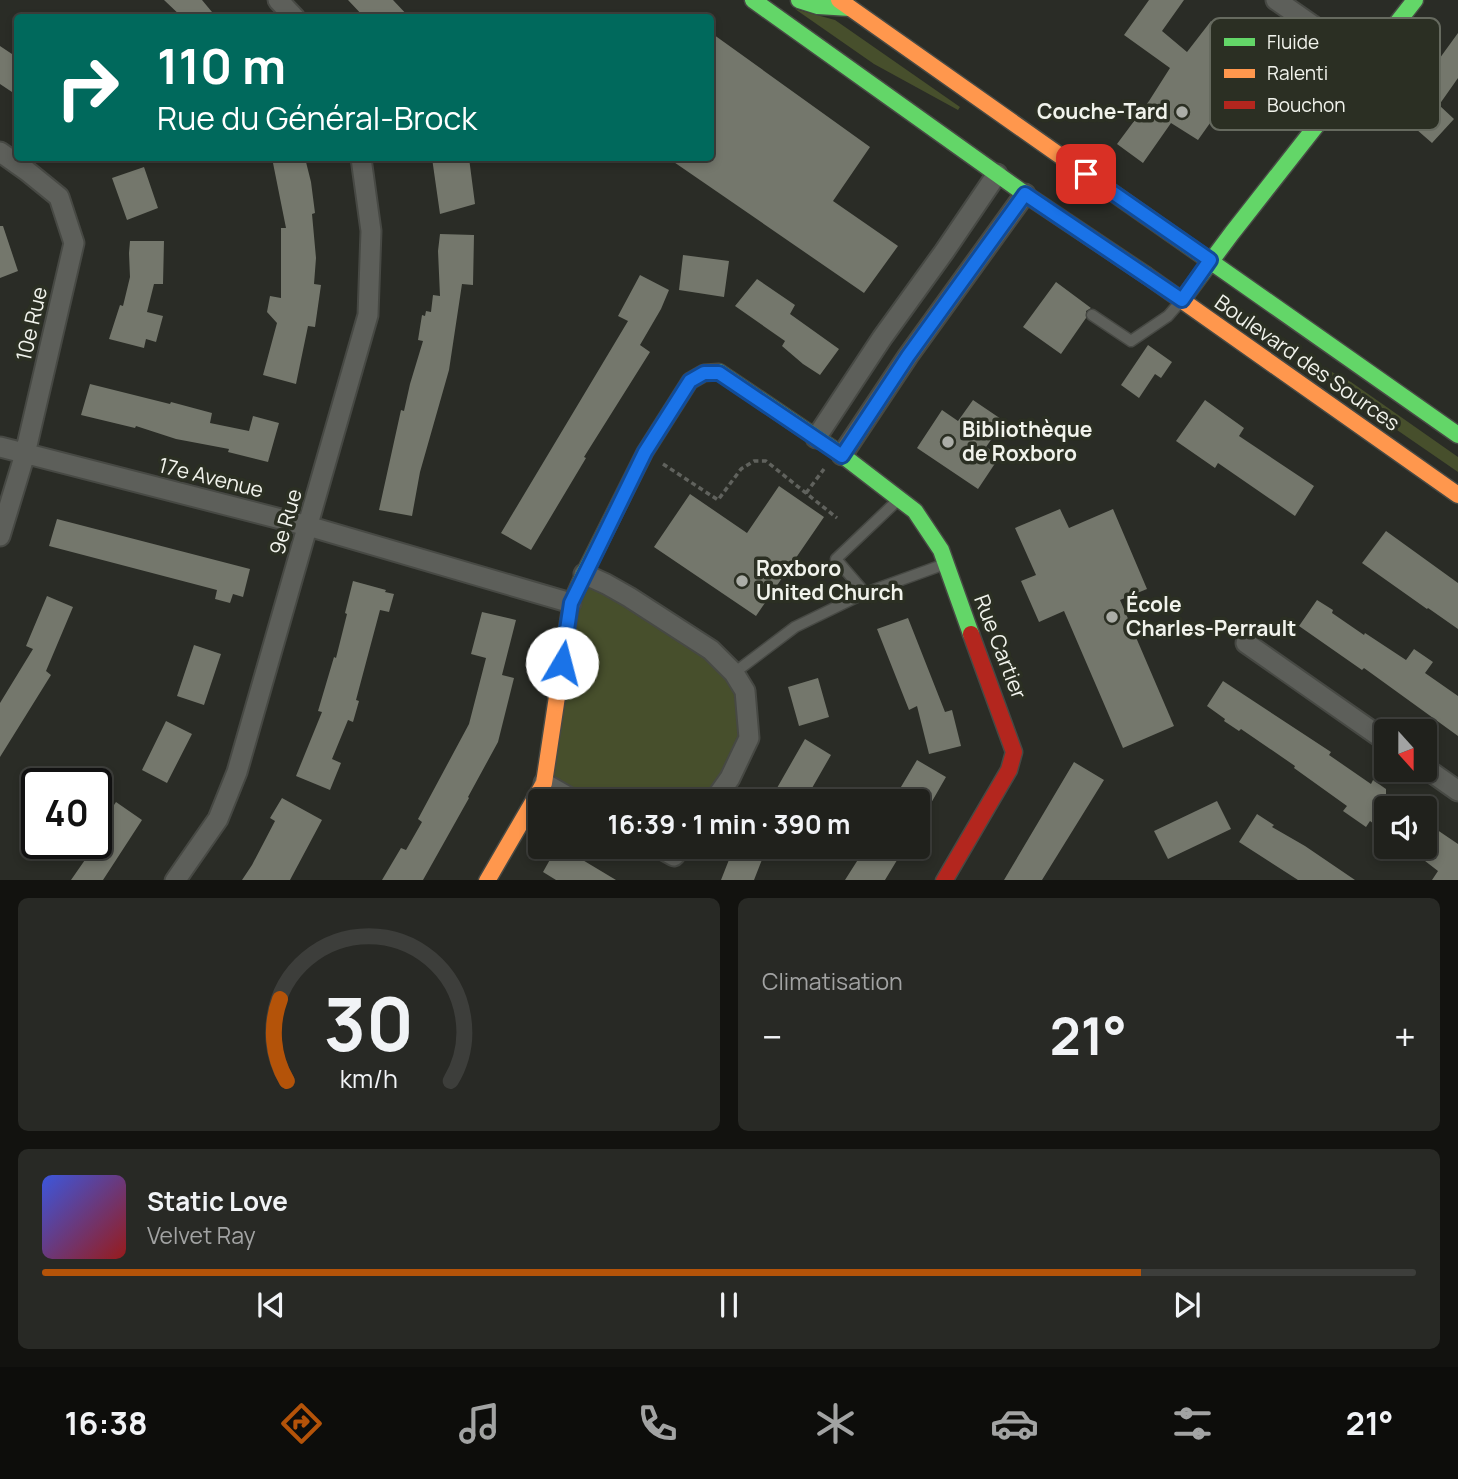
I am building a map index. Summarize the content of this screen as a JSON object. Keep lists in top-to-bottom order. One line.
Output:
{"streets":{"main road":["Boulevard des Sources","Rue Cartier"],"street":["10e Rue","17e Avenue","9e Rue"]},"crossings":[["10e Rue","17e Avenue"],["17e Avenue","9e Rue"],["17e Avenue","Rue Cartier"]],"places":["Couche-Tard","Bibliothèque de Roxboro","Roxboro United Church","École Charles-Perrault"],"legend":["Fluide","Ralenti","Bouchon"],"north":"bottom","page":{"turn":["110 m","Rue du Général-Brock"],"limit":"40","trip":"16:39 · 1 min · 390 m","tile":"Climatisation","heat":["−","21°","+"],"song":["Static Love","Velvet Ray"],"tabs":["16:38","21°"],"gauge":["30","km/h"]}}
